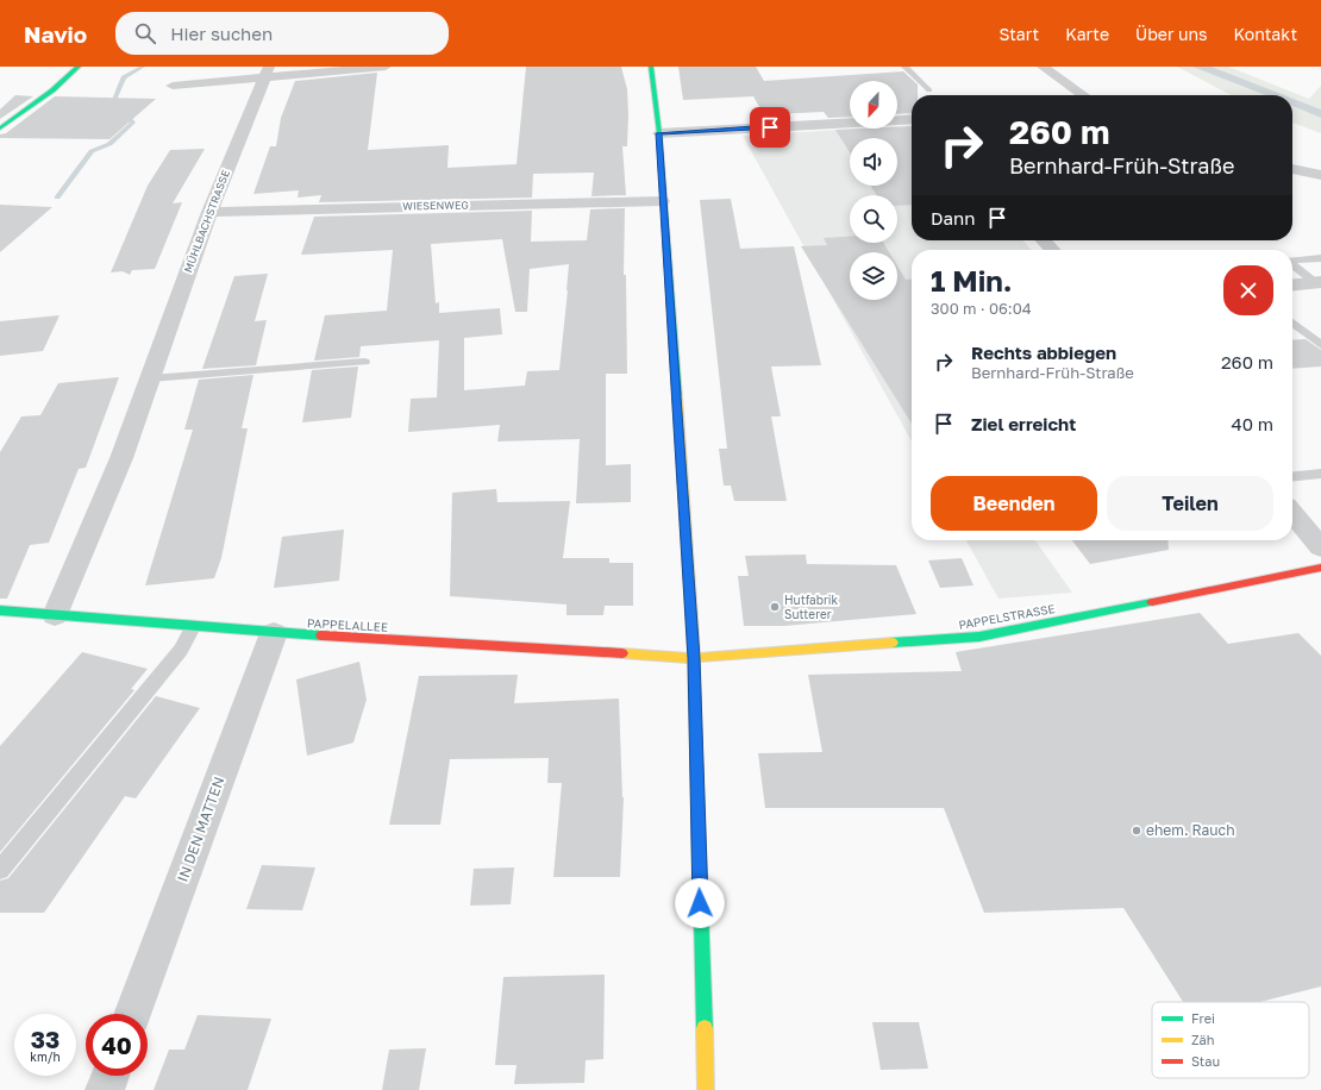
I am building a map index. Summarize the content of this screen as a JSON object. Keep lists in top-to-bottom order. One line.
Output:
{"streets":{"street":["WIESENWEG","MÜHLBACHSTRASSE","PAPPELSTRASSE","PAPPELALLEE","IN DEN MATTEN"]},"crossings":[["WIESENWEG","MÜHLBACHSTRASSE"],["MÜHLBACHSTRASSE","PAPPELALLEE"],["PAPPELSTRASSE","PAPPELALLEE"],["PAPPELALLEE","IN DEN MATTEN"]],"places":["Hutfabrik Sutterer","ehem. Rauch"],"legend":["Frei","Zäh","Stau"],"north":"bottom","page":{"header":"Navio","search":"Hier suchen","nav":["Start","Karte","Über uns","Kontakt"],"turn":["260 m","Bernhard-Früh-Straße"],"then":"Dann","heading":["1 Min.","300 m · 06:04"],"list":[{"name":"Rechts abbiegen","note":"Bernhard-Früh-Straße","value":"260 m"},{"name":"Ziel erreicht","value":"40 m"}],"buttons":["Beenden","Teilen"],"speed":"33 km/h","limit":"40"}}
